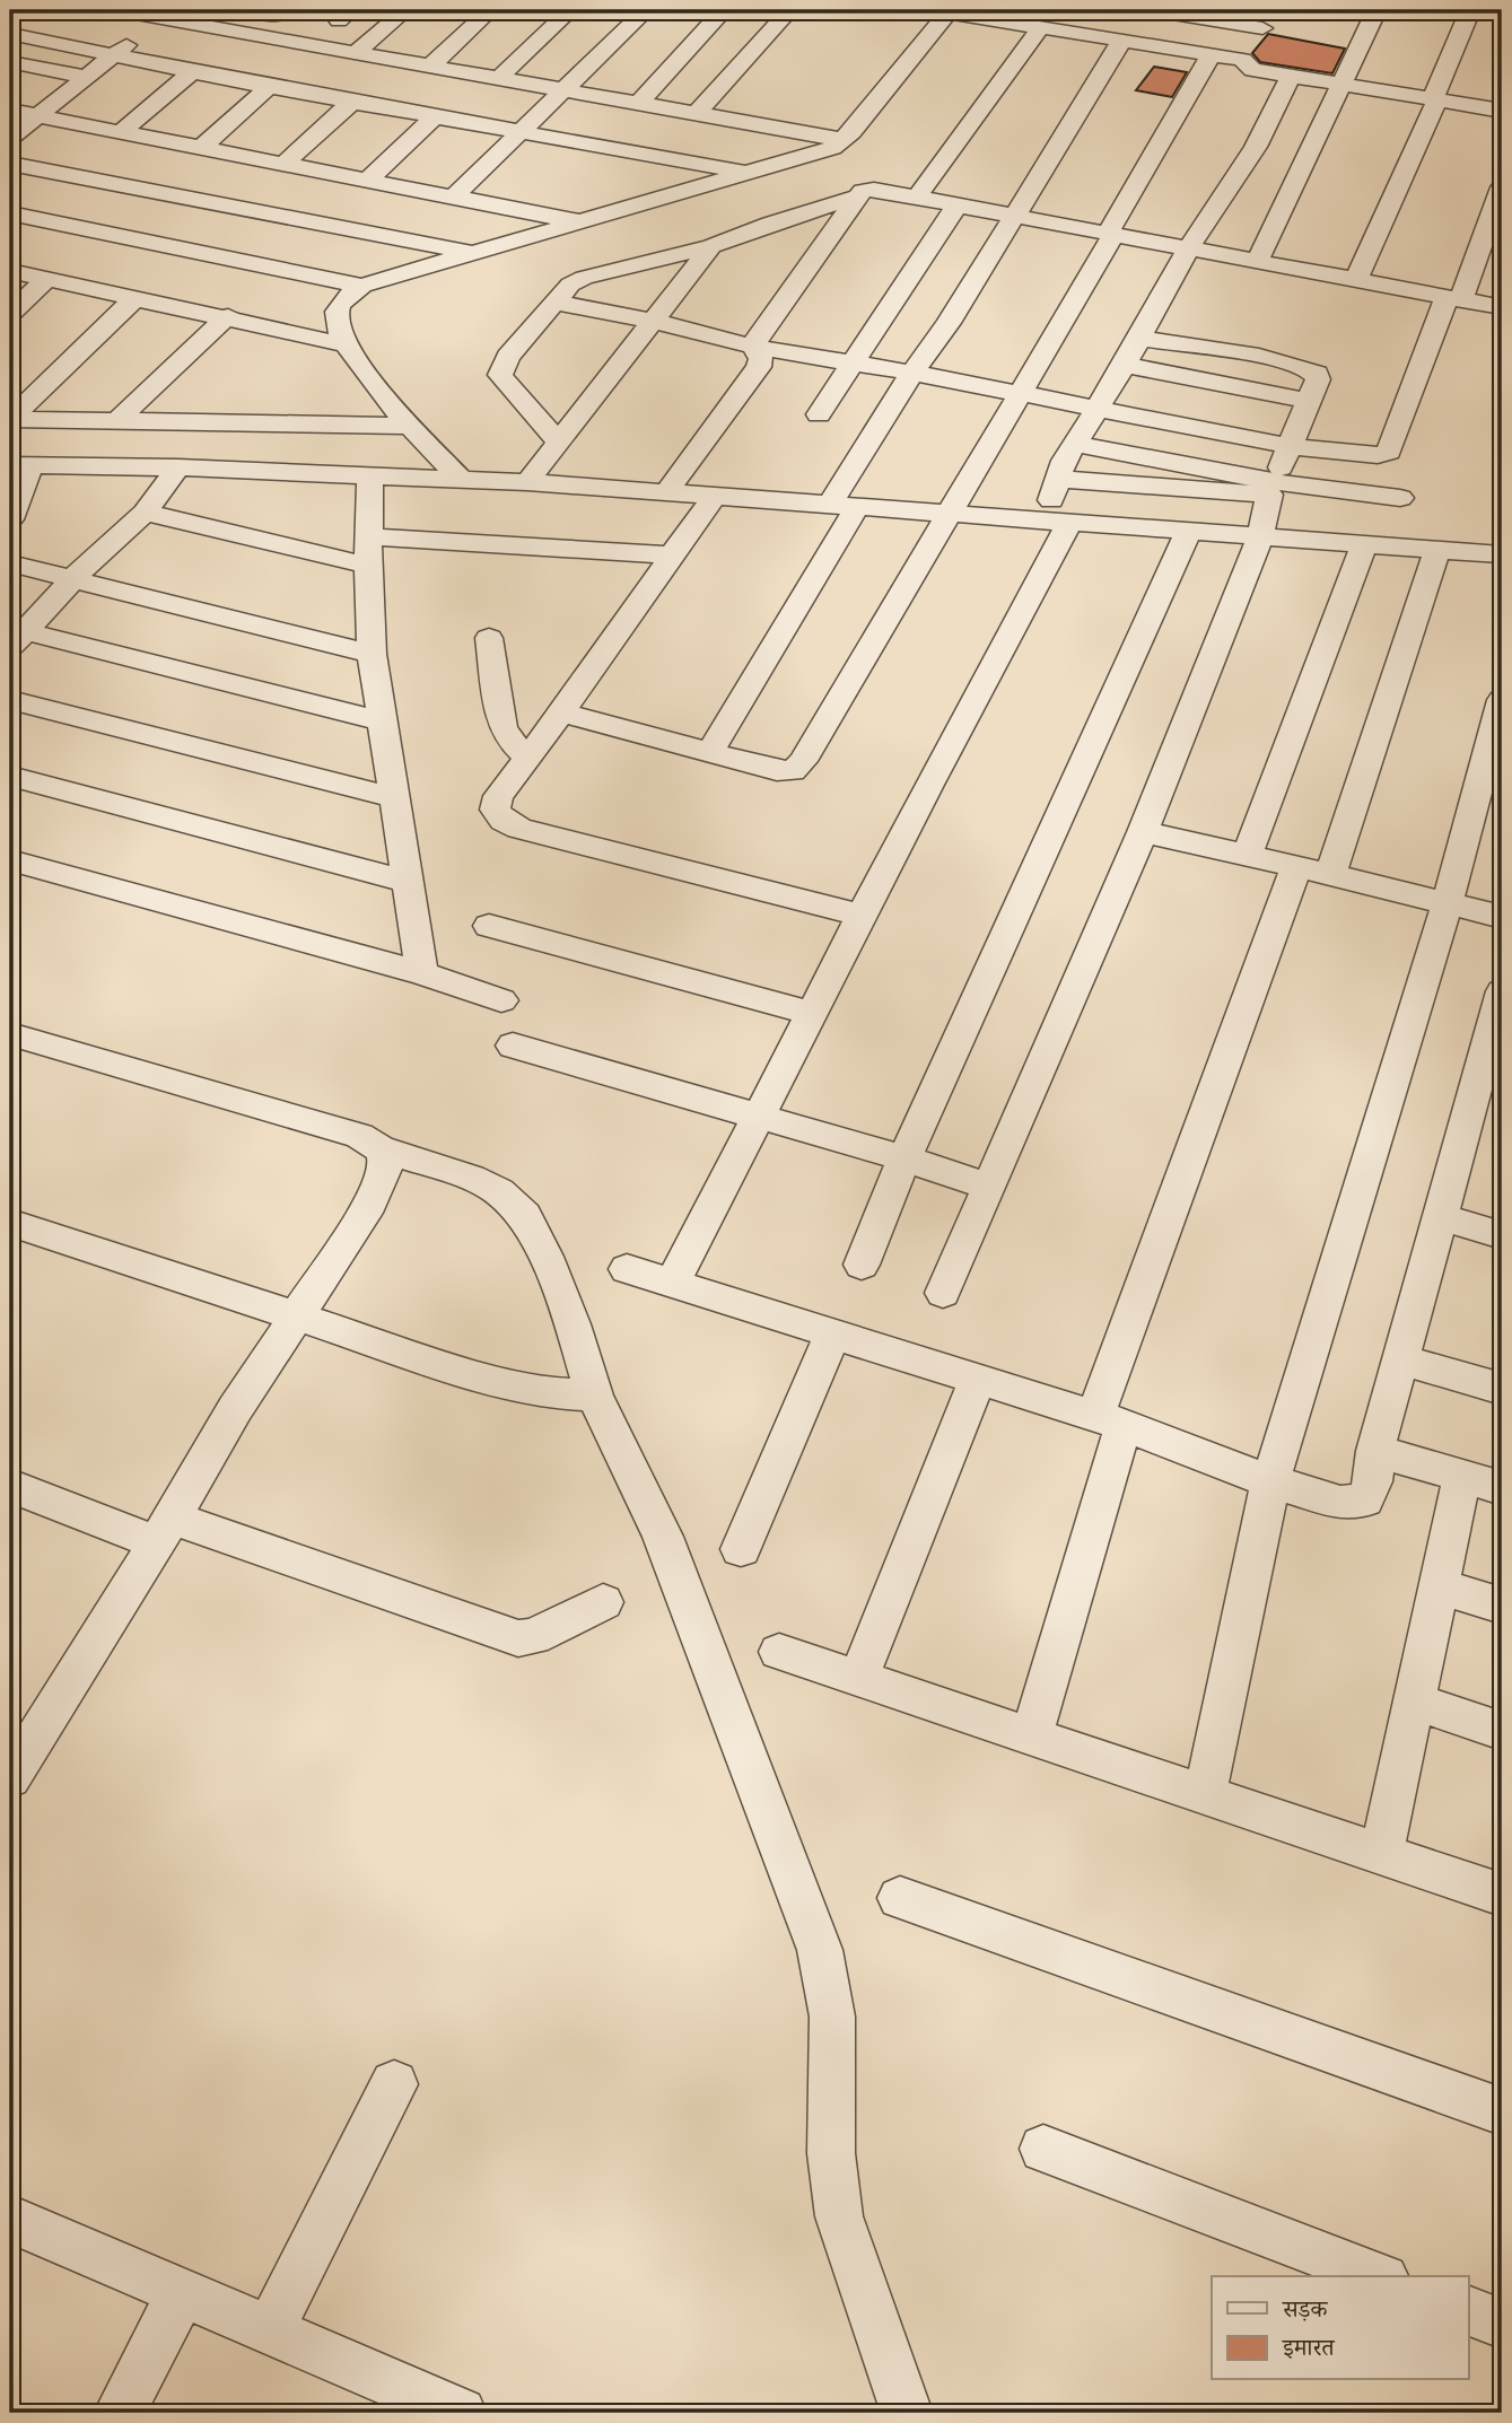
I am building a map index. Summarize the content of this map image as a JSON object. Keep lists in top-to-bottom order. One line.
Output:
{"legend":["सड़क","इमारत"]}
